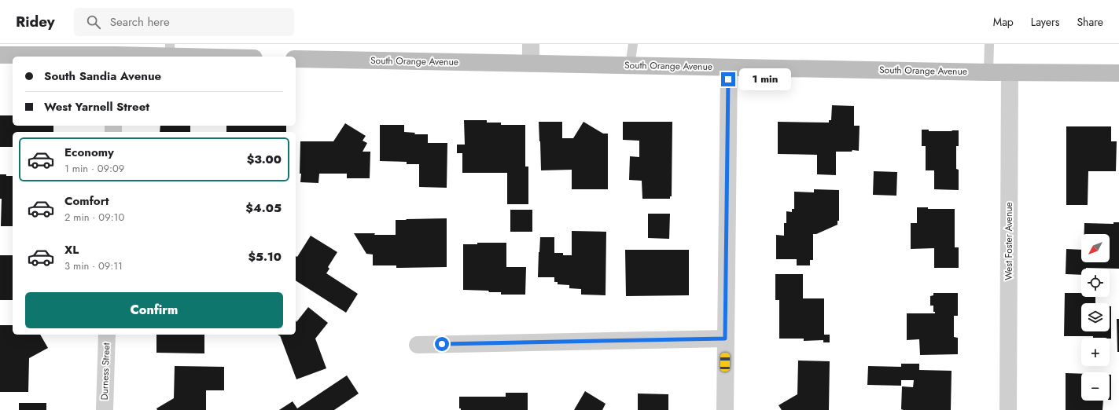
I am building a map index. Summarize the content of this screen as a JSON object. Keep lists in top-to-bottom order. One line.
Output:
{"streets":{"street":["South Orange Avenue","West Foster Avenue","Durness Street"]},"crossings":[["South Orange Avenue","West Foster Avenue"]],"north":"bottom left","page":{"header":"Ridey","search":"Search here","nav":["Map","Layers","Share"],"banner":["South Sandia Avenue","West Yarnell Street"],"bubble":"1 min","list":[{"name":"Economy","note":"1 min · 09:09","value":"$3.00"},{"name":"Comfort","note":"2 min · 09:10","value":"$4.05"},{"name":"XL","note":"3 min · 09:11","value":"$5.10"}],"map_buttons":["+","−"],"buttons":"Confirm"}}
